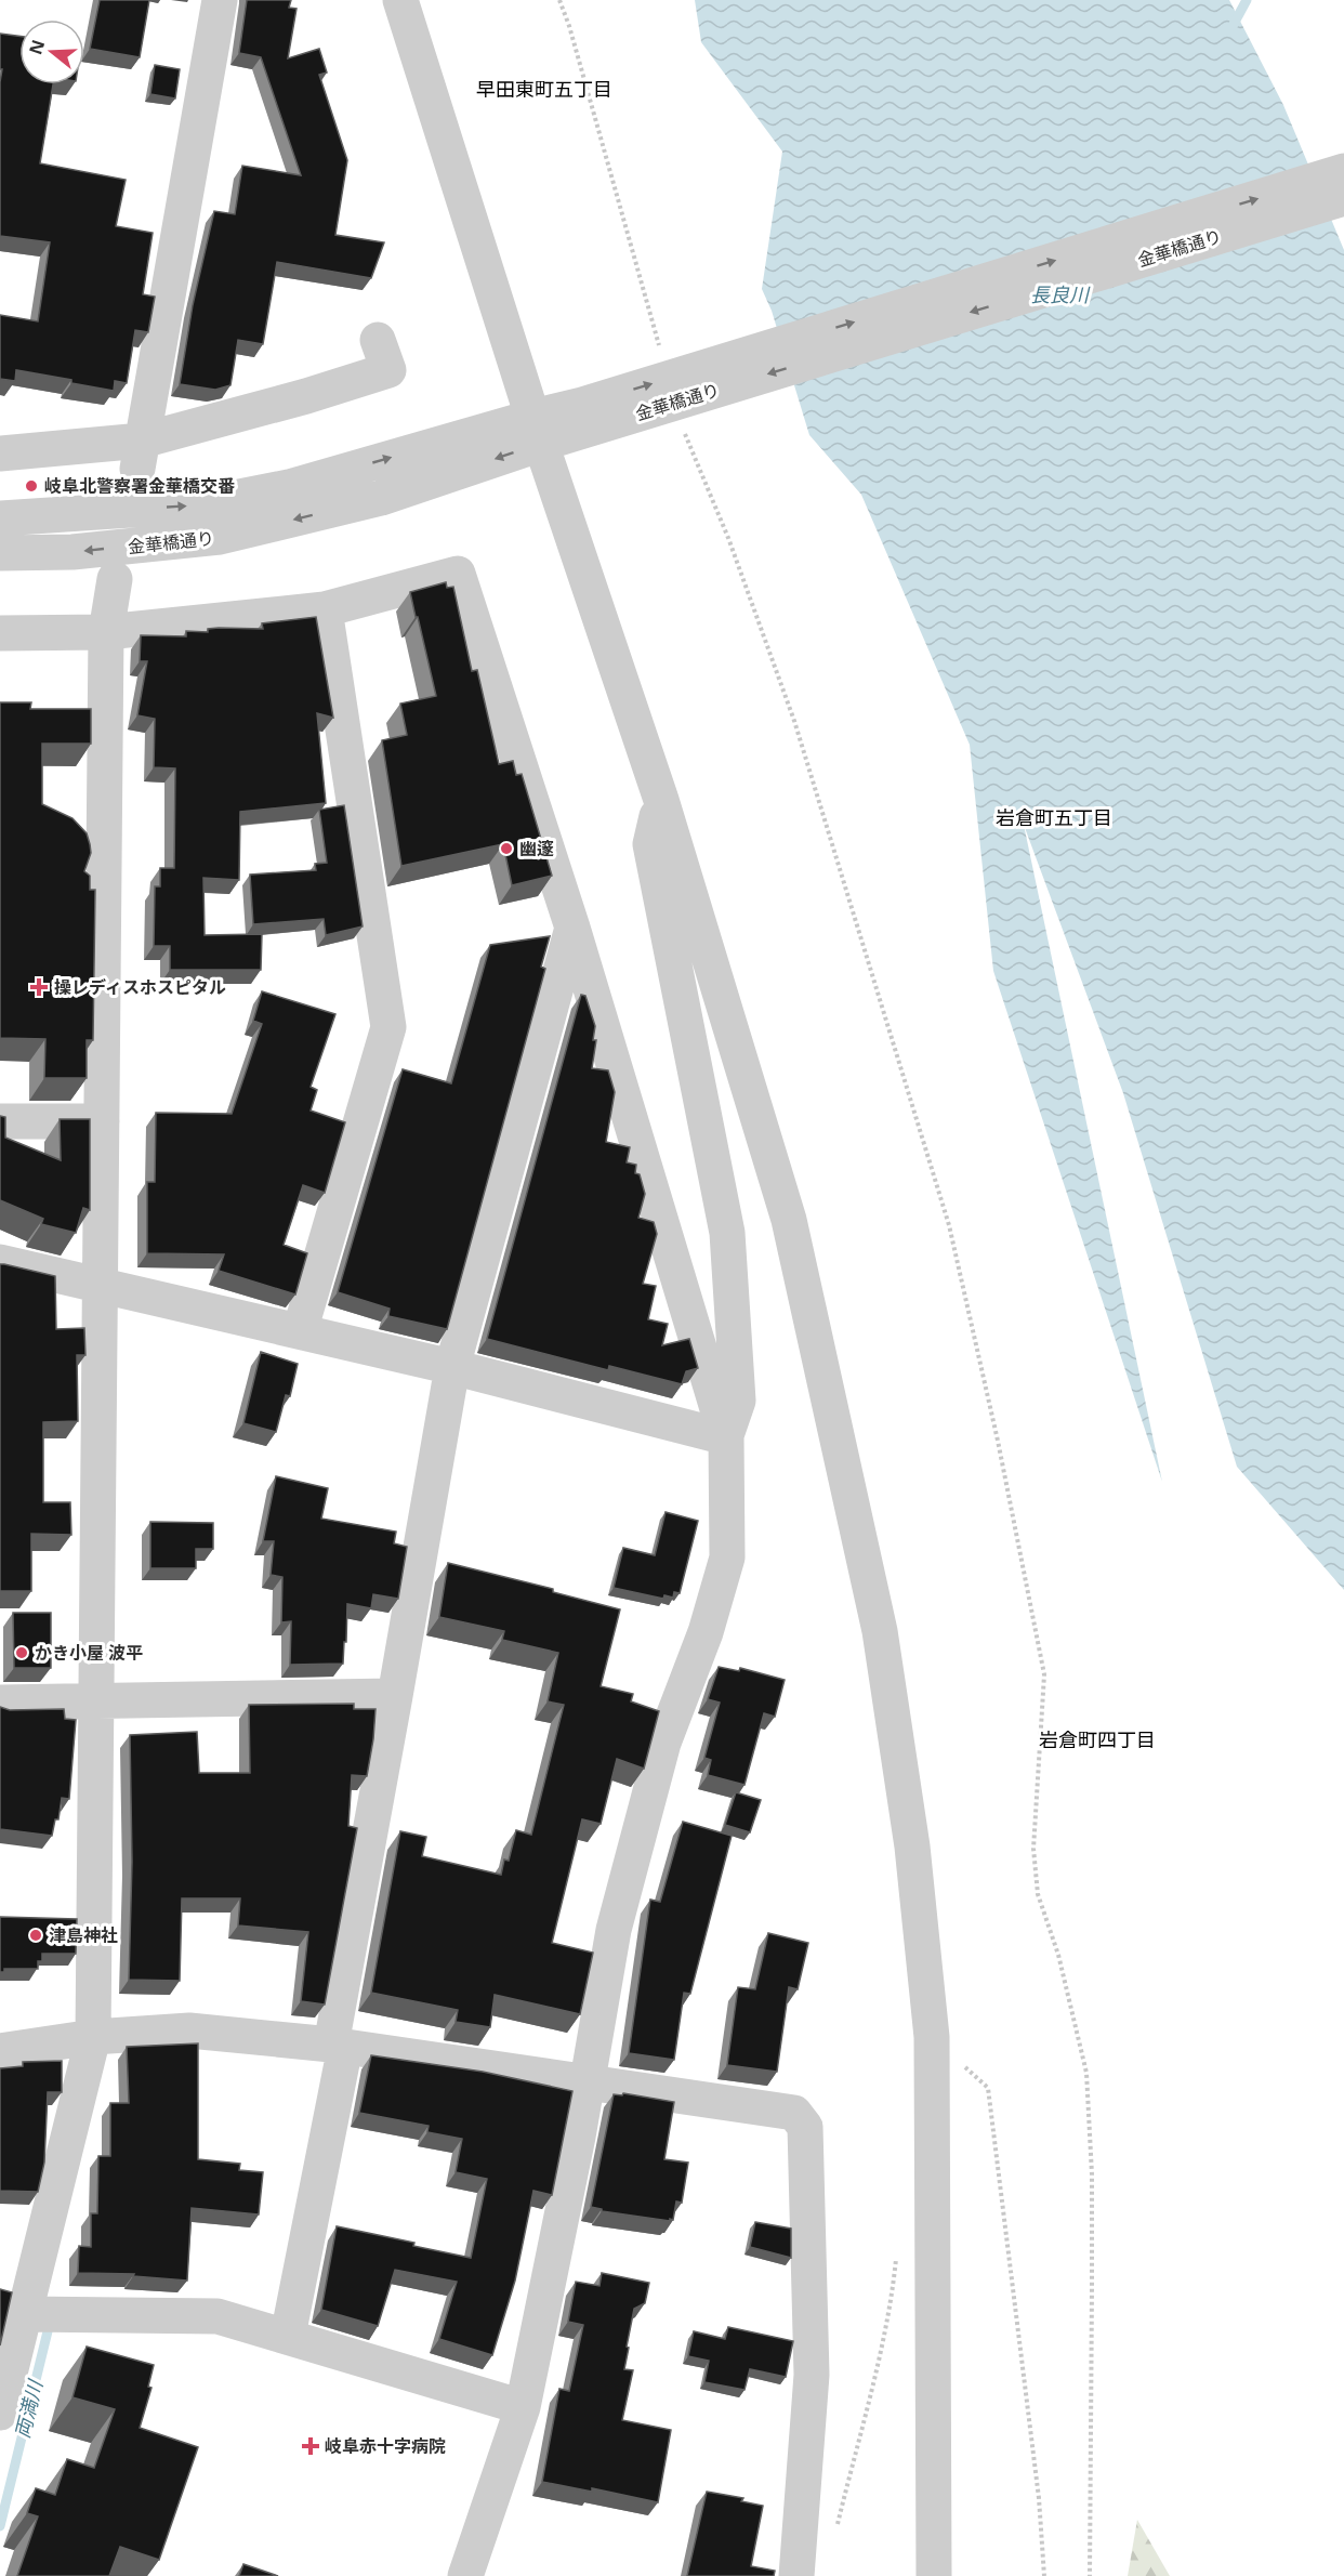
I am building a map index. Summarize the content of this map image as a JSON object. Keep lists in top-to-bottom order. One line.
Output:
{"streets":{"street":["金華橋通り"]},"districts":["早田東町五丁目","岩倉町五丁目","岩倉町四丁目"],"water":["長良川","両満川"],"places":{"other":["岐阜北警察署金華橋交番","幽邃","かき小屋 波平","津島神社"],"health":["操レディスホスピタル","岐阜赤十字病院"]},"north":"left"}
